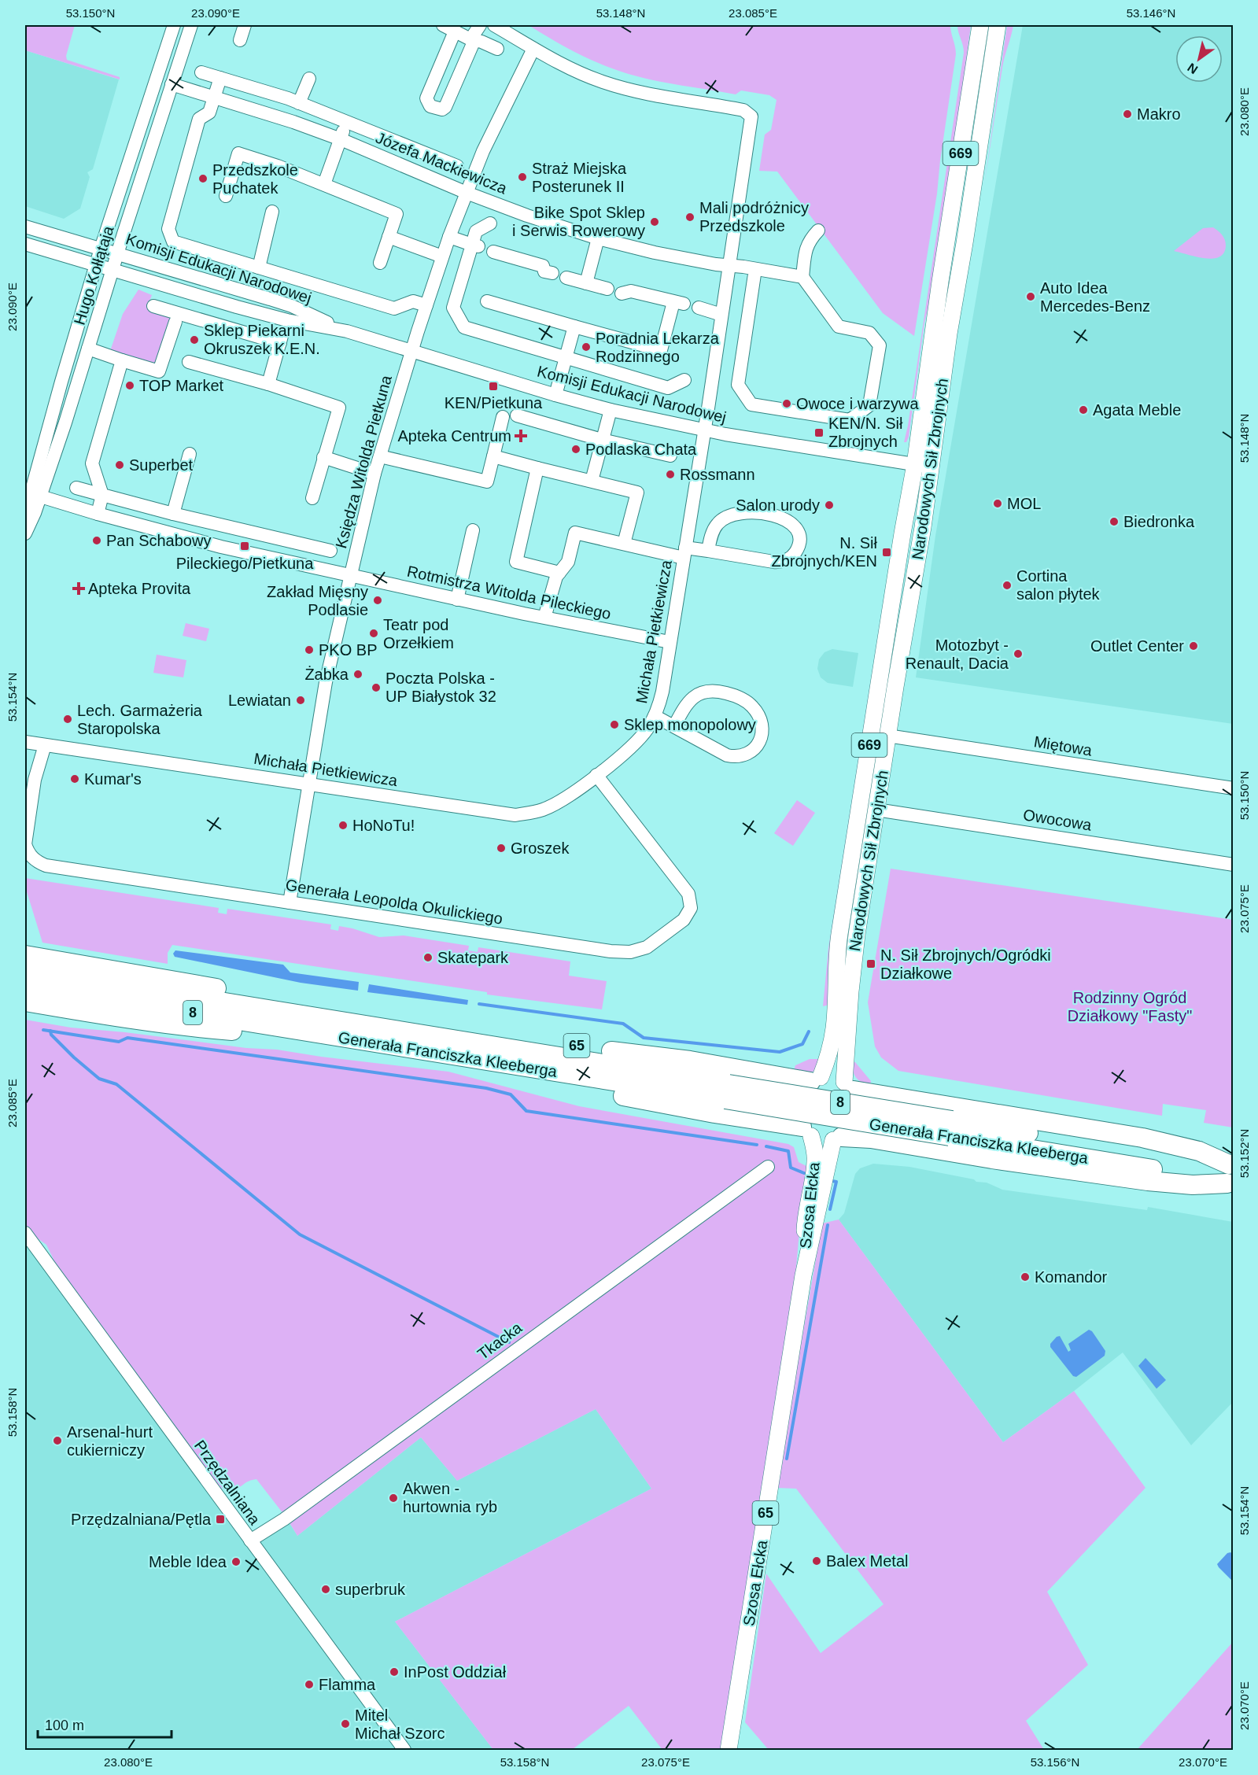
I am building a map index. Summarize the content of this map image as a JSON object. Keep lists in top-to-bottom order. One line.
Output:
{"streets":{"highway":["8","65","Generała Franciszka Kleeberga"],"main road":["669","Narodowych Sił Zbrojnych","Szosa Ełcka"],"street":["Józefa Mackiewicza","Komisji Edukacji Narodowej","Hugo Kołłątaja","Księdza Witolda Pietkuna","Rotmistrza Witolda Pileckiego","Michała Pietkiewicza","Miętowa","Owocowa","Generała Leopolda Okulickiego","Tkacka","Przędzalniana"]},"crossings":[["Józefa Mackiewicza","Hugo Kołłątaja"],["Józefa Mackiewicza","Księdza Witolda Pietkuna"],["Józefa Mackiewicza","Michała Pietkiewicza"],["Komisji Edukacji Narodowej","Hugo Kołłątaja"],["Komisji Edukacji Narodowej","Księdza Witolda Pietkuna"],["Komisji Edukacji Narodowej","Narodowych Sił Zbrojnych"],["Komisji Edukacji Narodowej","Michała Pietkiewicza"],["Hugo Kołłątaja","Rotmistrza Witolda Pileckiego"],["Księdza Witolda Pietkuna","Rotmistrza Witolda Pileckiego"],["Księdza Witolda Pietkuna","Michała Pietkiewicza"],["Księdza Witolda Pietkuna","Generała Leopolda Okulickiego"],["Narodowych Sił Zbrojnych","Miętowa"],["Narodowych Sił Zbrojnych","Owocowa"],["Narodowych Sił Zbrojnych","65"],["Narodowych Sił Zbrojnych","Szosa Ełcka"],["Rotmistrza Witolda Pileckiego","Michała Pietkiewicza"],["Michała Pietkiewicza","Generała Leopolda Okulickiego"],["65","Generała Franciszka Kleeberga"],["65","Szosa Ełcka"],["Tkacka","Przędzalniana"]],"parks":["Rodzinny Ogród Działkowy \"Fasty\""],"places":{"other":["Makro","Straż Miejska Posterunek II","Przedszkole Puchatek","Mali podróżnicy Przedszkole","Bike Spot Sklep i Serwis Rowerowy","Auto Idea Mercedes-Benz","Sklep Piekarni Okruszek K.E.N.","Poradnia Lekarza Rodzinnego","TOP Market","Owoce i warzywa","Agata Meble","Podlaska Chata","Superbet","Rossmann","MOL","Salon urody","Biedronka","Pan Schabowy","Cortina salon płytek","Zakład Mięsny Podlasie","Teatr pod Orzełkiem","Outlet Center","PKO BP","Motozbyt - Renault, Dacia","Żabka","Poczta Polska - UP Białystok 32","Lewiatan","Lech. Garmażeria Staropolska","Sklep monopolowy","Kumar's","HoNoTu!","Groszek","Skatepark","Komandor","Arsenal-hurt cukierniczy","Akwen - hurtownia ryb","Balex Metal","Meble Idea","superbruk","InPost Oddział","Flamma","Mitel Michał Szorc"],"transit":["KEN/Pietkuna","KEN/N. Sił Zbrojnych","Pileckiego/Pietkuna","N. Sił Zbrojnych/KEN","N. Sił Zbrojnych/Ogródki Działkowe","Przędzalniana/Pętla"],"health":["Apteka Centrum","Apteka Provita"]},"scale_bar":"100 m","north":"bottom left","coordinates":["53.150°N","23.090°E","53.148°N","23.085°E","53.146°N","23.080°E","53.154°N","23.075°E","53.152°N","53.158°N","23.070°E","53.156°N"]}
